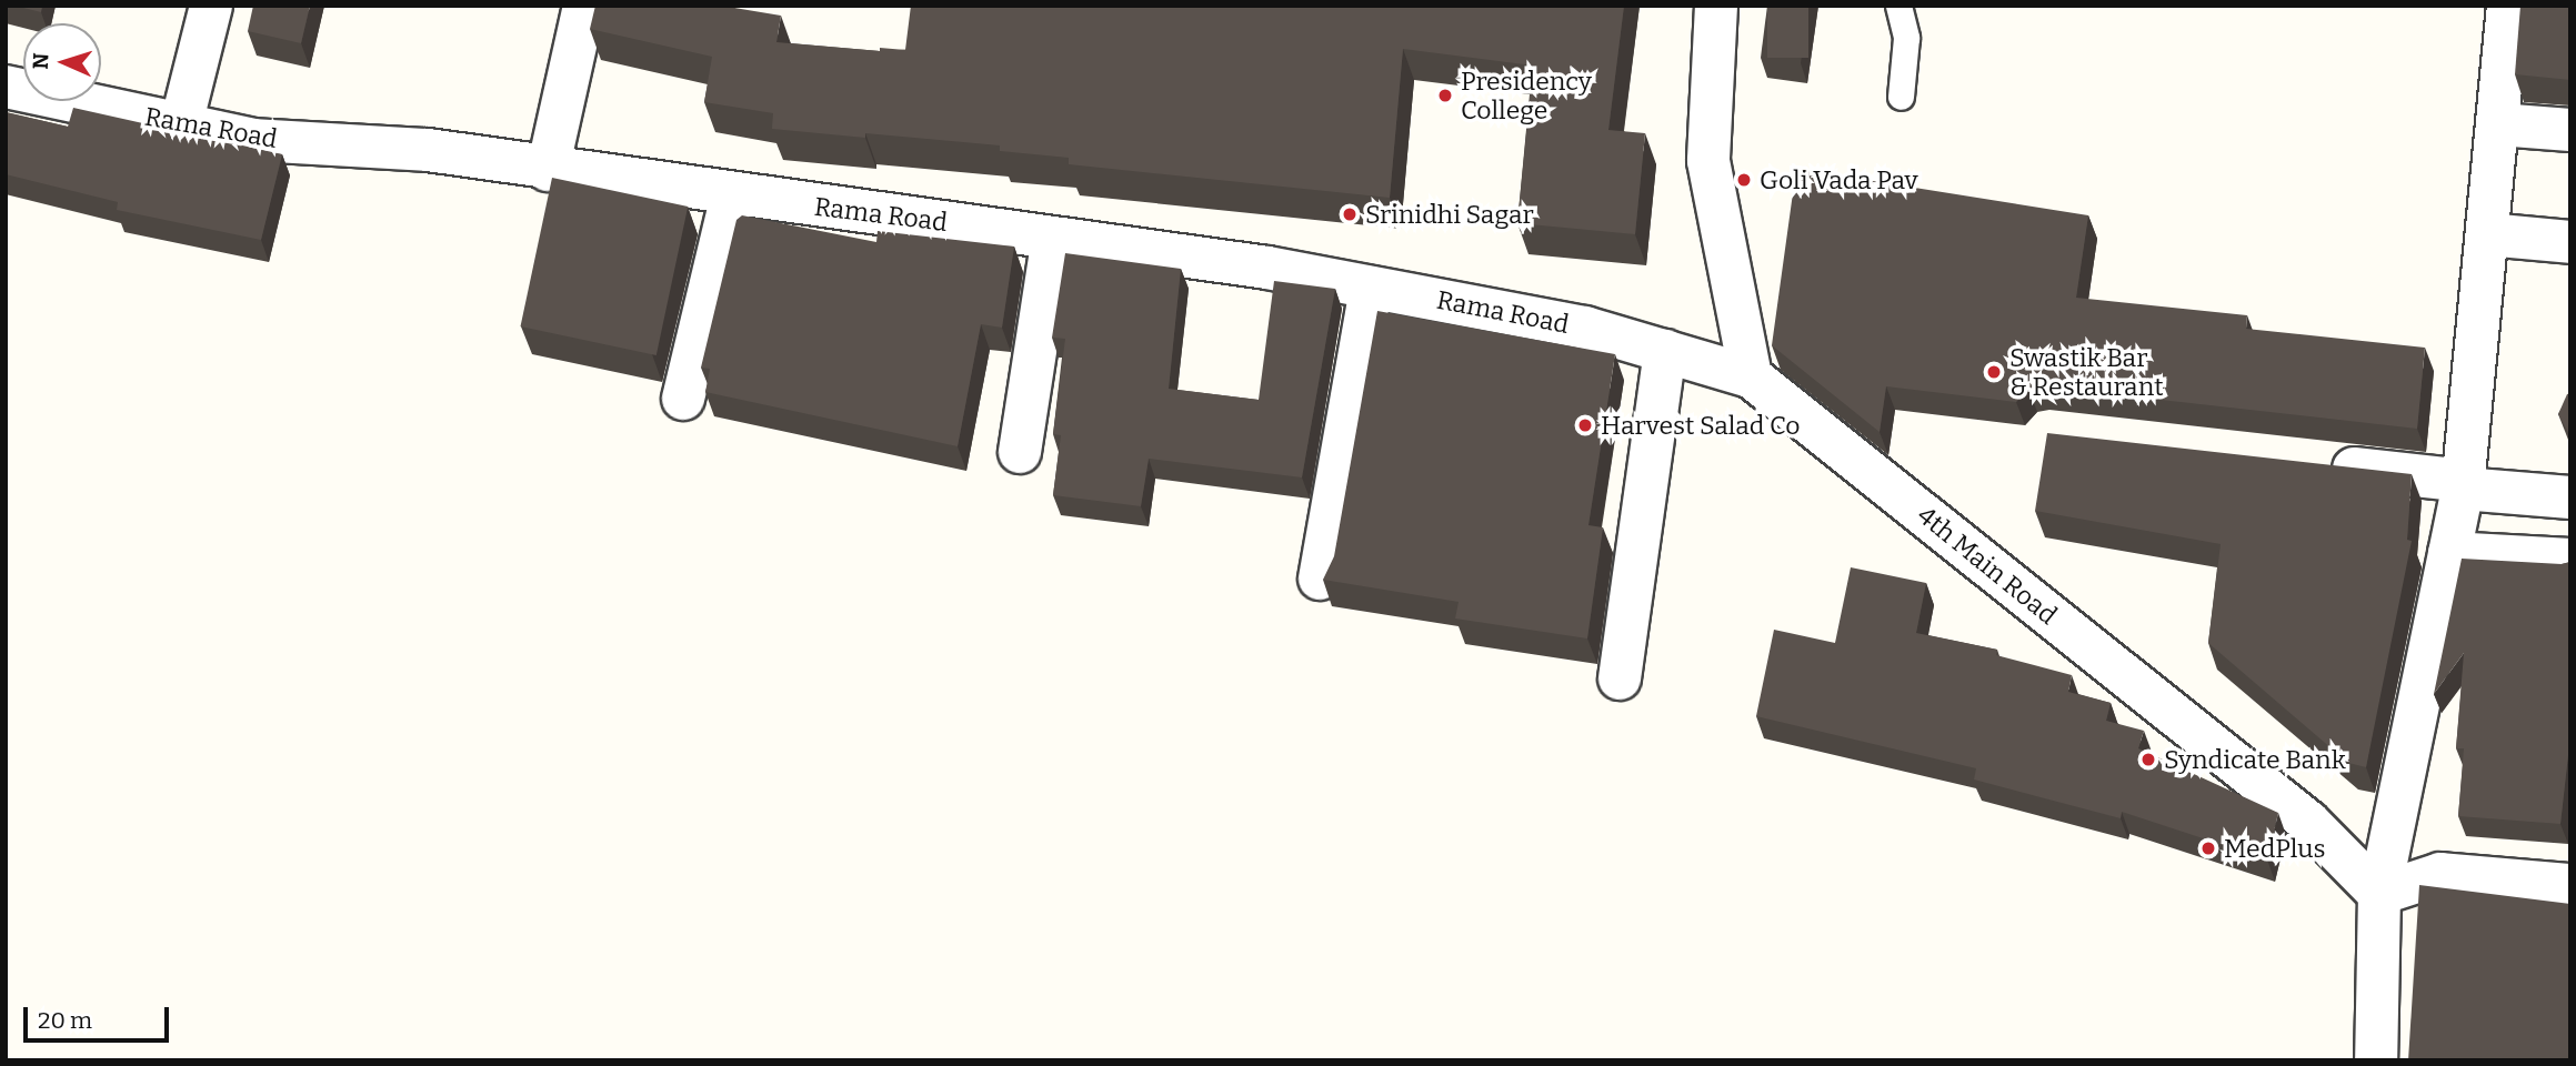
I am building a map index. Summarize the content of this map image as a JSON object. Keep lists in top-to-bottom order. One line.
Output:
{"streets":{"street":["Rama Road","4th Main Road"]},"crossings":[["Rama Road","4th Main Road"]],"places":["Presidency College","Goli Vada Pav","Srinidhi Sagar","Swastik Bar & Restaurant","Harvest Salad Co","Syndicate Bank","MedPlus"],"scale_bar":"20 m","north":"left"}
